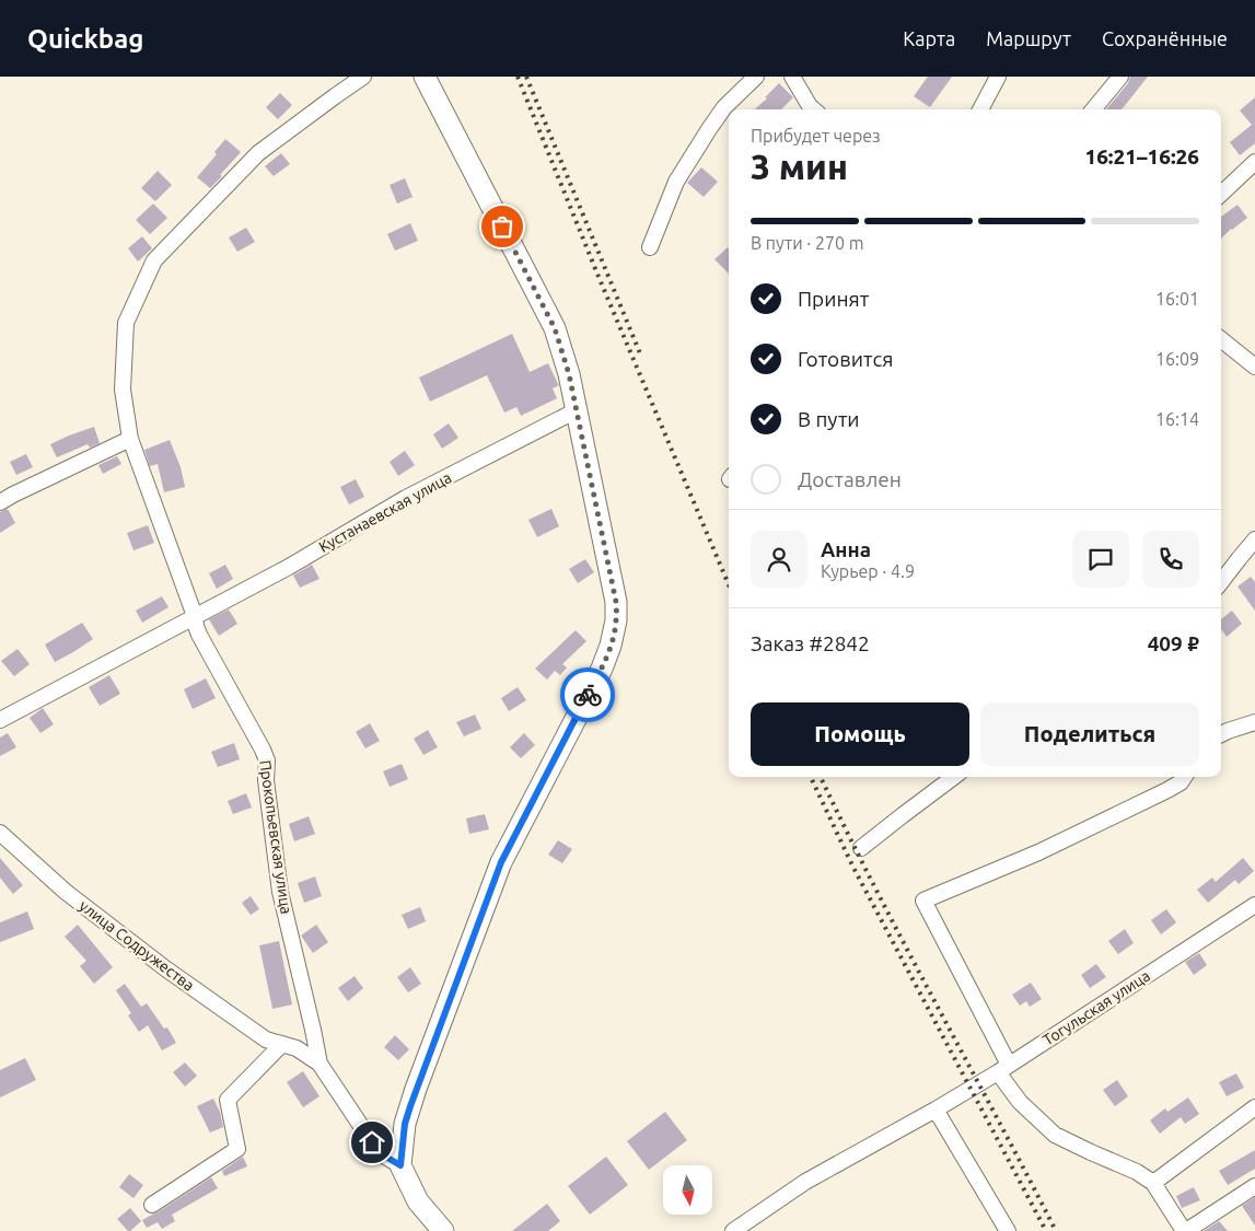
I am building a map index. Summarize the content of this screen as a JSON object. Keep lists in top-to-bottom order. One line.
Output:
{"streets":{"main road":["Прокопьевская улица"],"street":["Кустанаевская улица","улица Содружества","Тогульская улица"]},"crossings":[["Кустанаевская улица","Прокопьевская улица"],["Прокопьевская улица","улица Содружества"]],"north":"bottom","page":{"header":"Quickbag","nav":["Карта","Маршрут","Сохранённые"],"heading":["3 мин","Прибудет через","16:21–16:26"],"panel":["Анна","Курьер · 4.9","Заказ #2842","409 ₽"],"bar":"В пути · 270 m","list":[["Принят","16:01"],["Готовится","16:09"],["В пути","16:14"],"Доставлен"],"buttons":["Помощь","Поделиться"]}}
